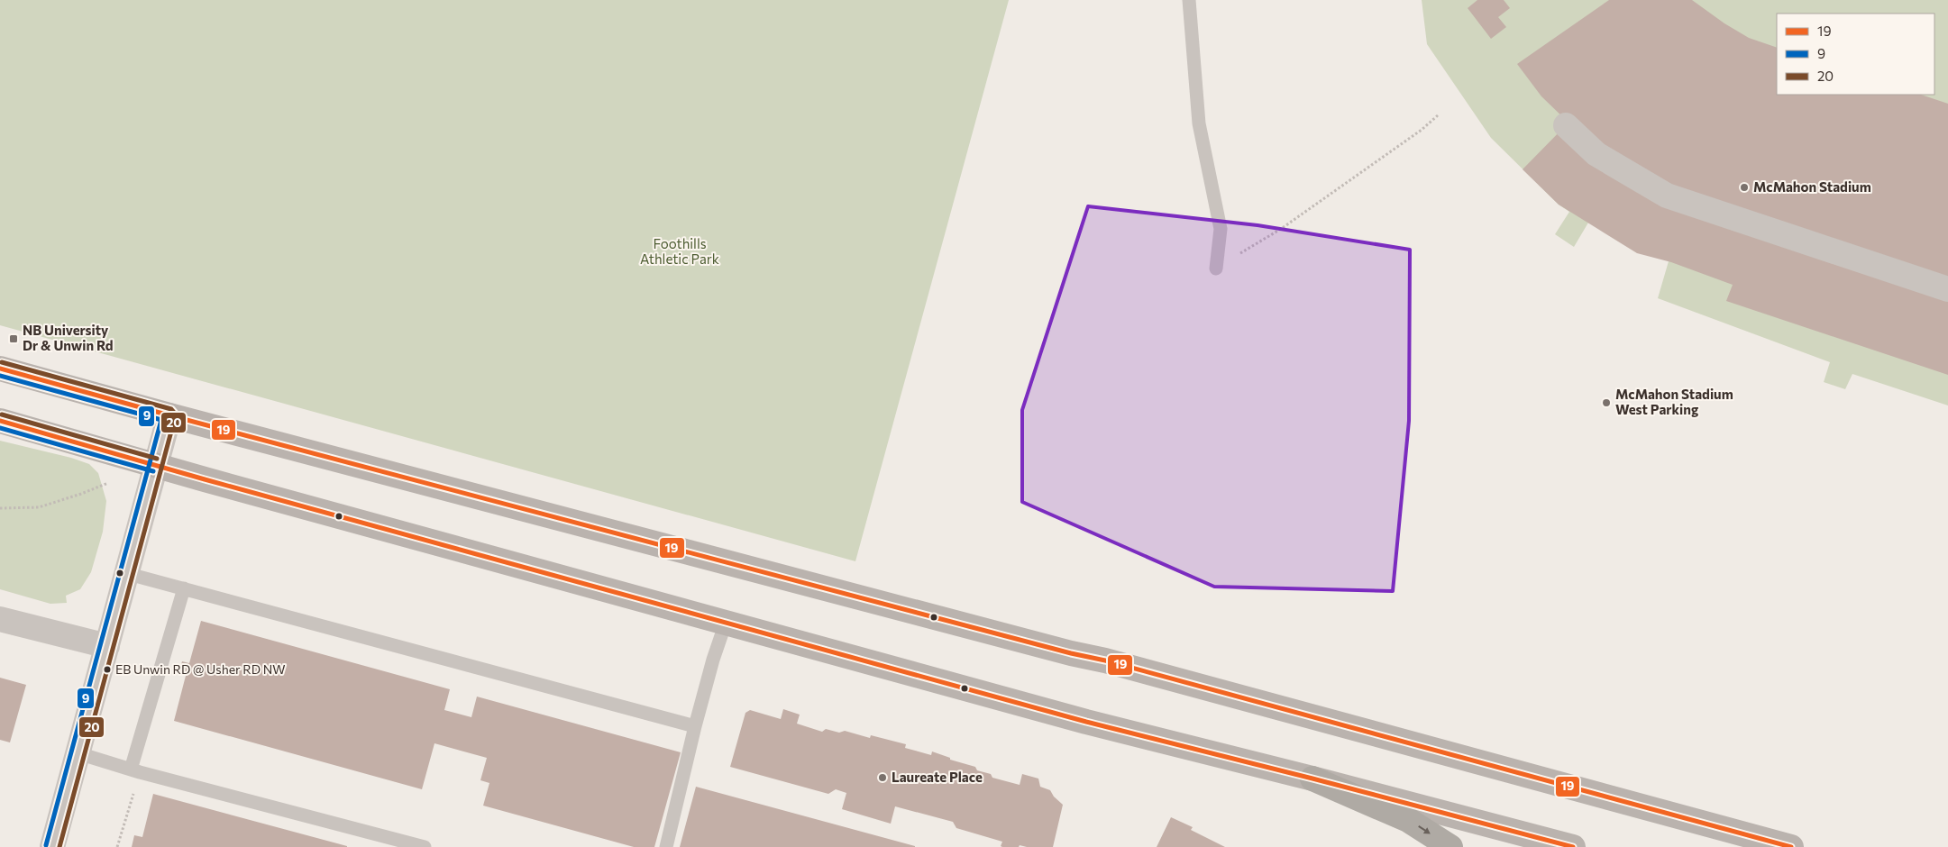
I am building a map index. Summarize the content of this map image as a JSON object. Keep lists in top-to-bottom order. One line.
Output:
{"parks":["Foothills Athletic Park"],"places":{"other":["McMahon Stadium","McMahon Stadium West Parking","EB Unwin RD @ Usher RD NW","Laureate Place"],"transit":["NB University Dr & Unwin Rd"]},"lines":["transit line 20","transit line 19","transit line 9"],"legend":["19","9","20"]}
